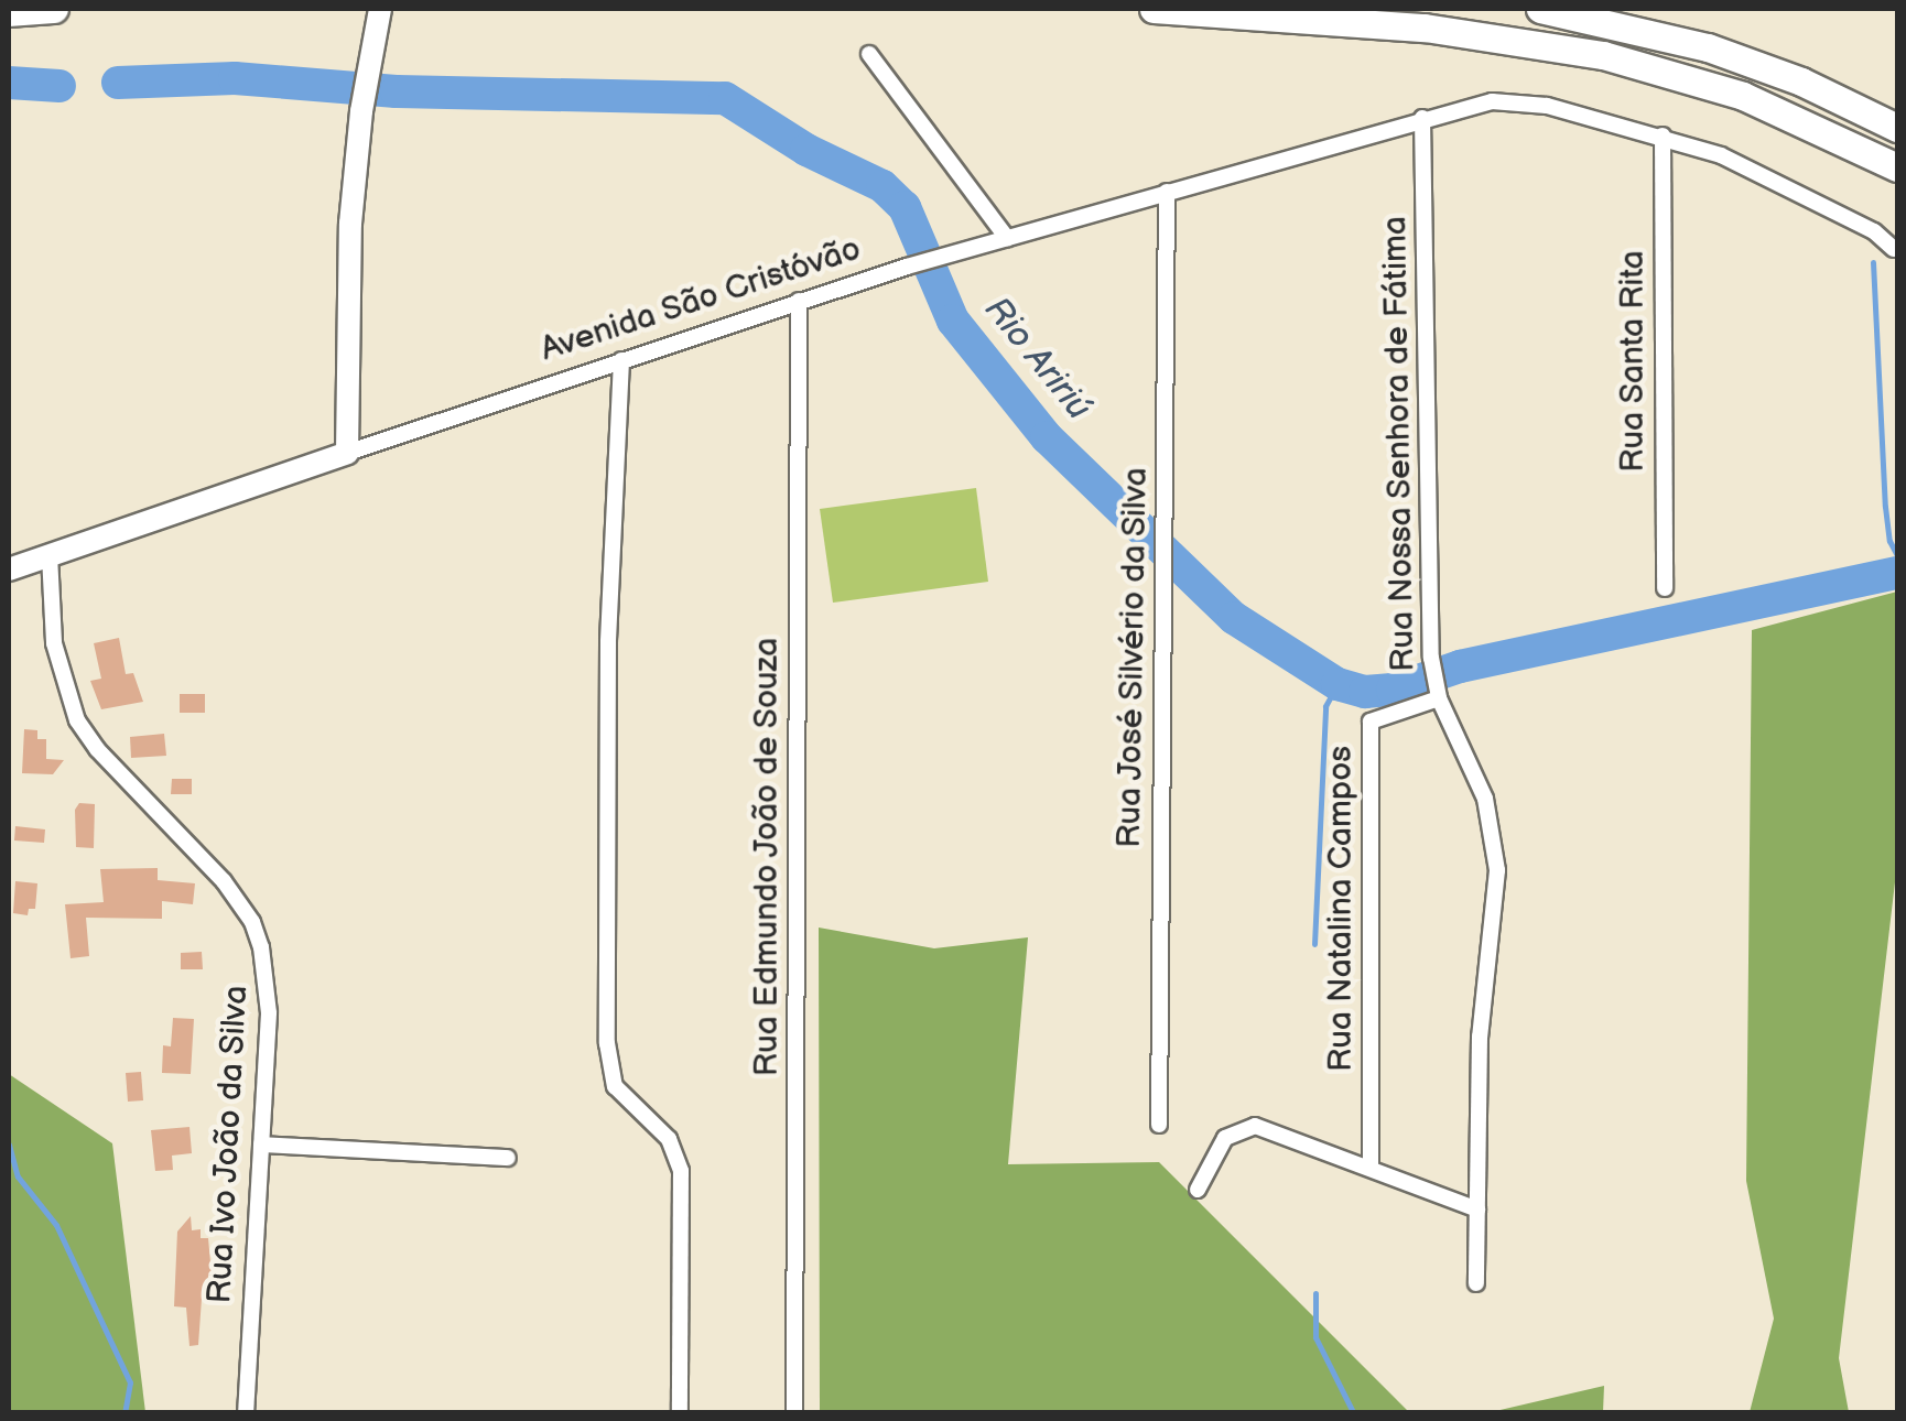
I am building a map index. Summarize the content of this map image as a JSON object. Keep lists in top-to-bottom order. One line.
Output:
{"streets":{"main road":["Avenida São Cristóvão"],"street":["Rua Santa Rita","Rua Nossa Senhora de Fátima","Rua José Silvério da Silva","Rua Edmundo João de Souza","Rua Natalina Campos","Rua Ivo João da Silva"]},"crossings":[["Avenida São Cristóvão","Rua Santa Rita"],["Avenida São Cristóvão","Rua Nossa Senhora de Fátima"],["Avenida São Cristóvão","Rua José Silvério da Silva"],["Avenida São Cristóvão","Rua Edmundo João de Souza"],["Avenida São Cristóvão","Rua Ivo João da Silva"],["Rua Nossa Senhora de Fátima","Rua Natalina Campos"]],"water":["Rio Aririú"]}
